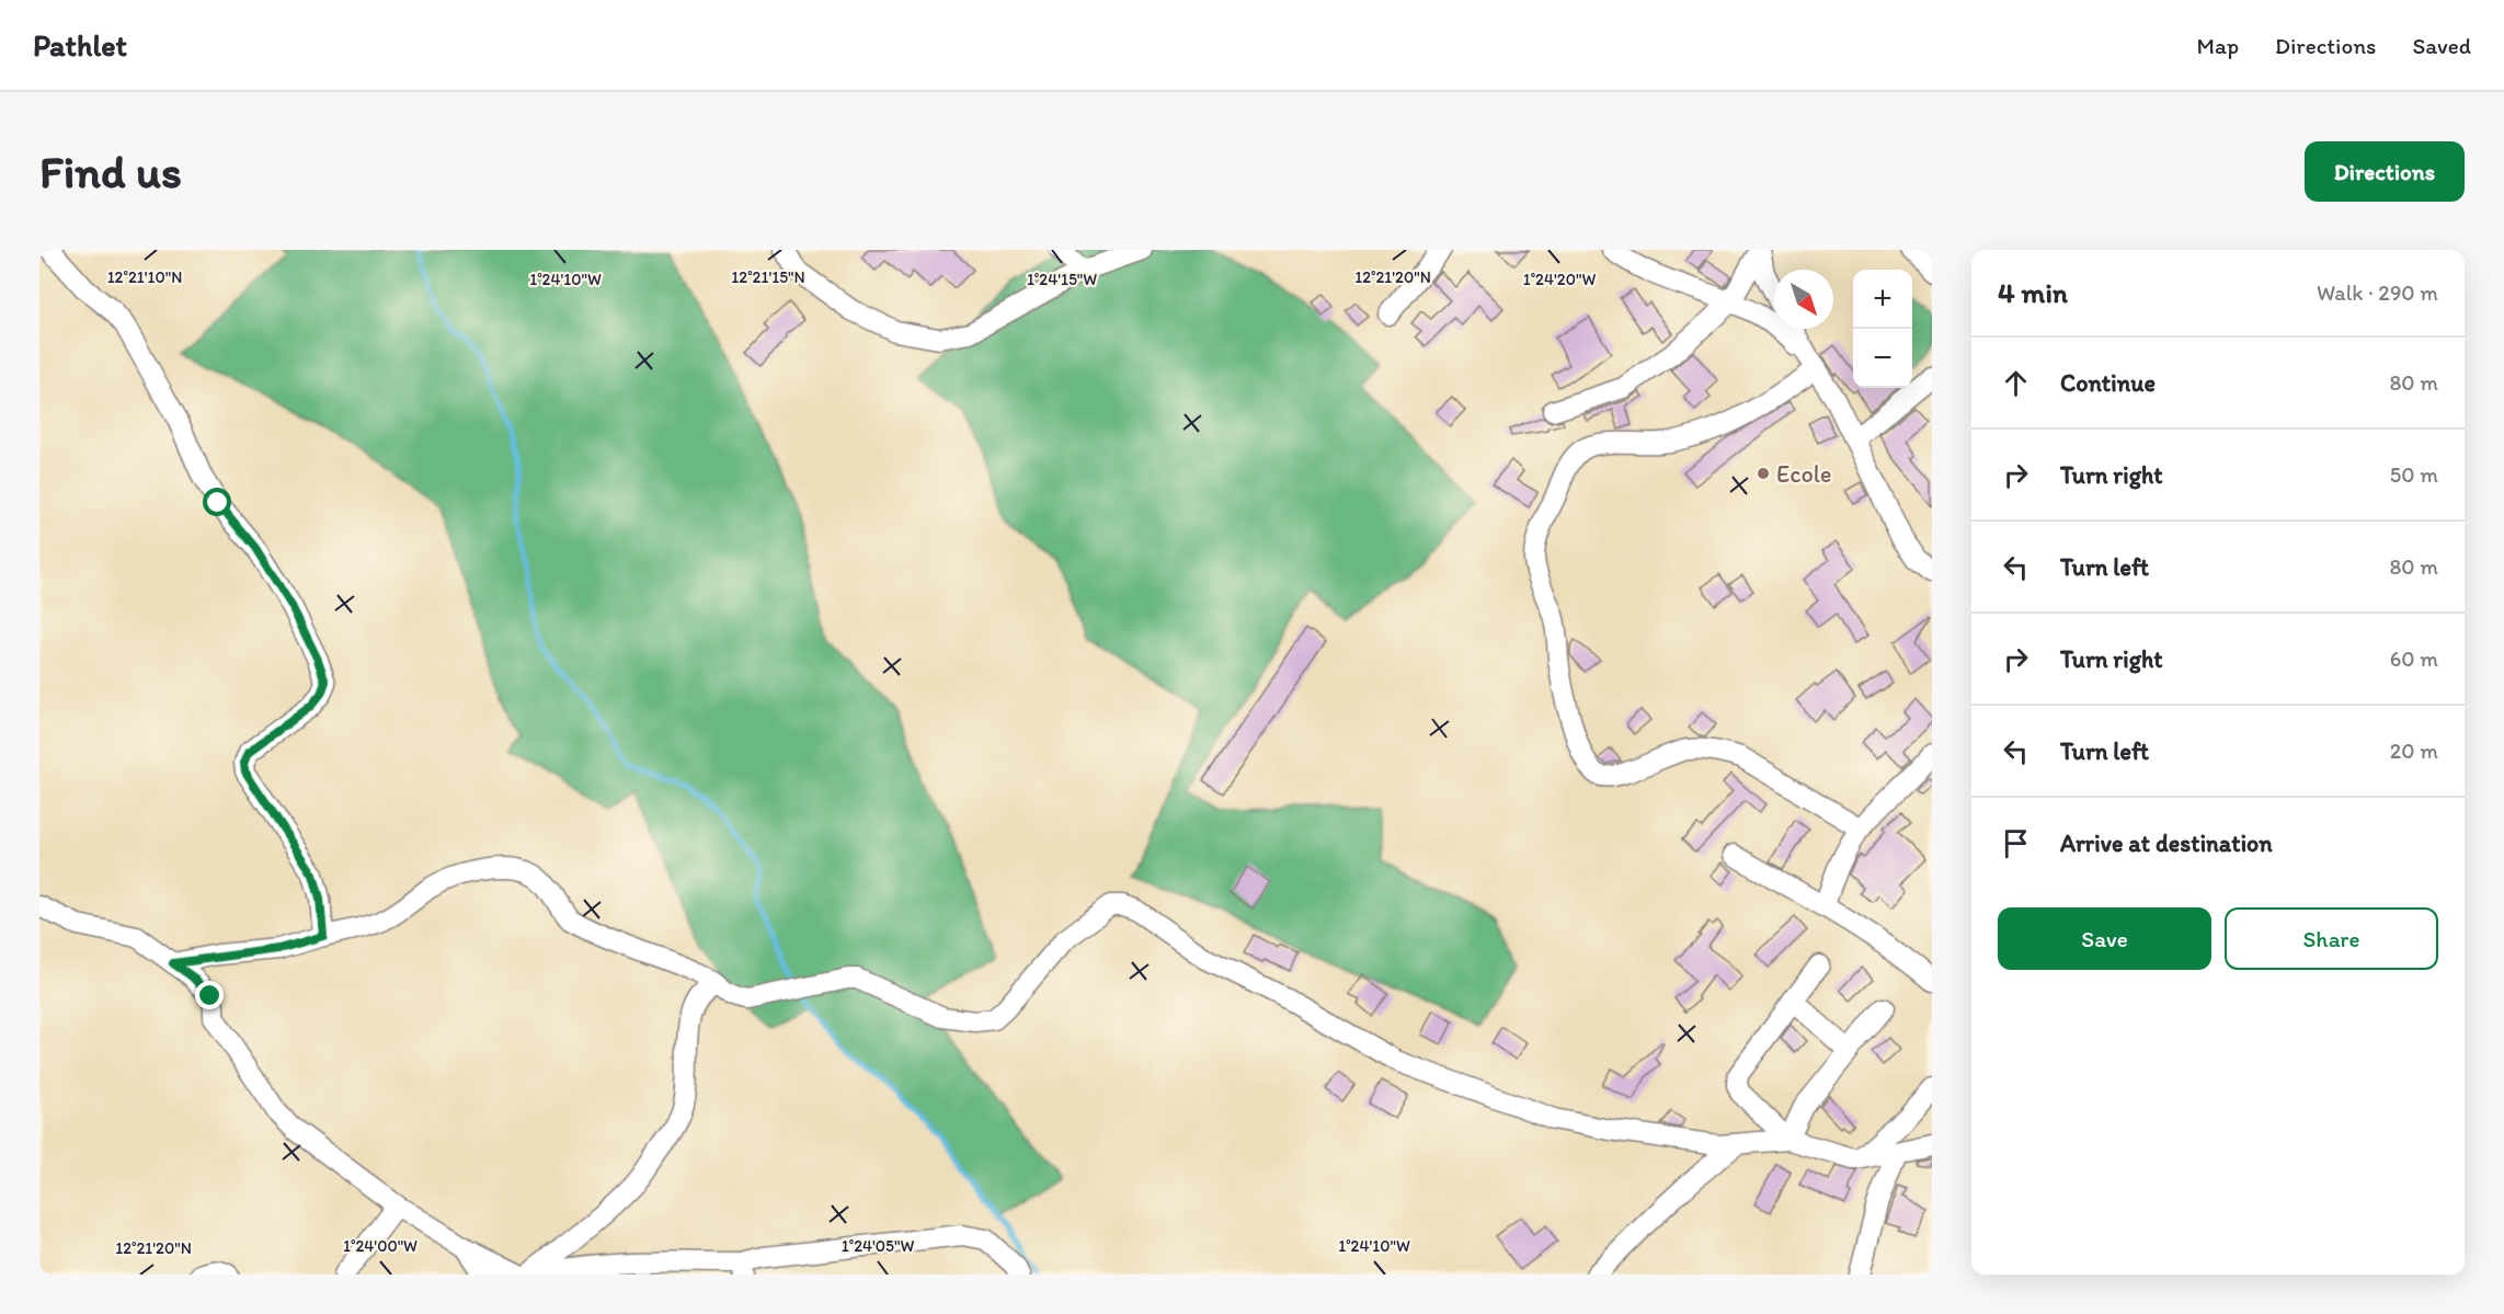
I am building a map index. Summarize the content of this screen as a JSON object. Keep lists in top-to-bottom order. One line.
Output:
{"places":["Ecole"],"north":"bottom right","page":{"header":"Pathlet","nav":["Map","Directions","Saved"],"buttons":["Directions",["Save","Share"]],"title":"Find us","heading":["4 min","Walk · 290 m"],"map_buttons":["+","−"],"list":[["Continue","80 m"],["Turn right","50 m"],["Turn left","80 m"],["Turn right","60 m"],["Turn left","20 m"],"Arrive at destination"]},"coordinates":["12°21'20\"N","12°21'10\"N","12°21'15\"N","1°24'10\"W","1°24'20\"W","1°24'15\"W","1°24'00\"W","1°24'05\"W"]}
